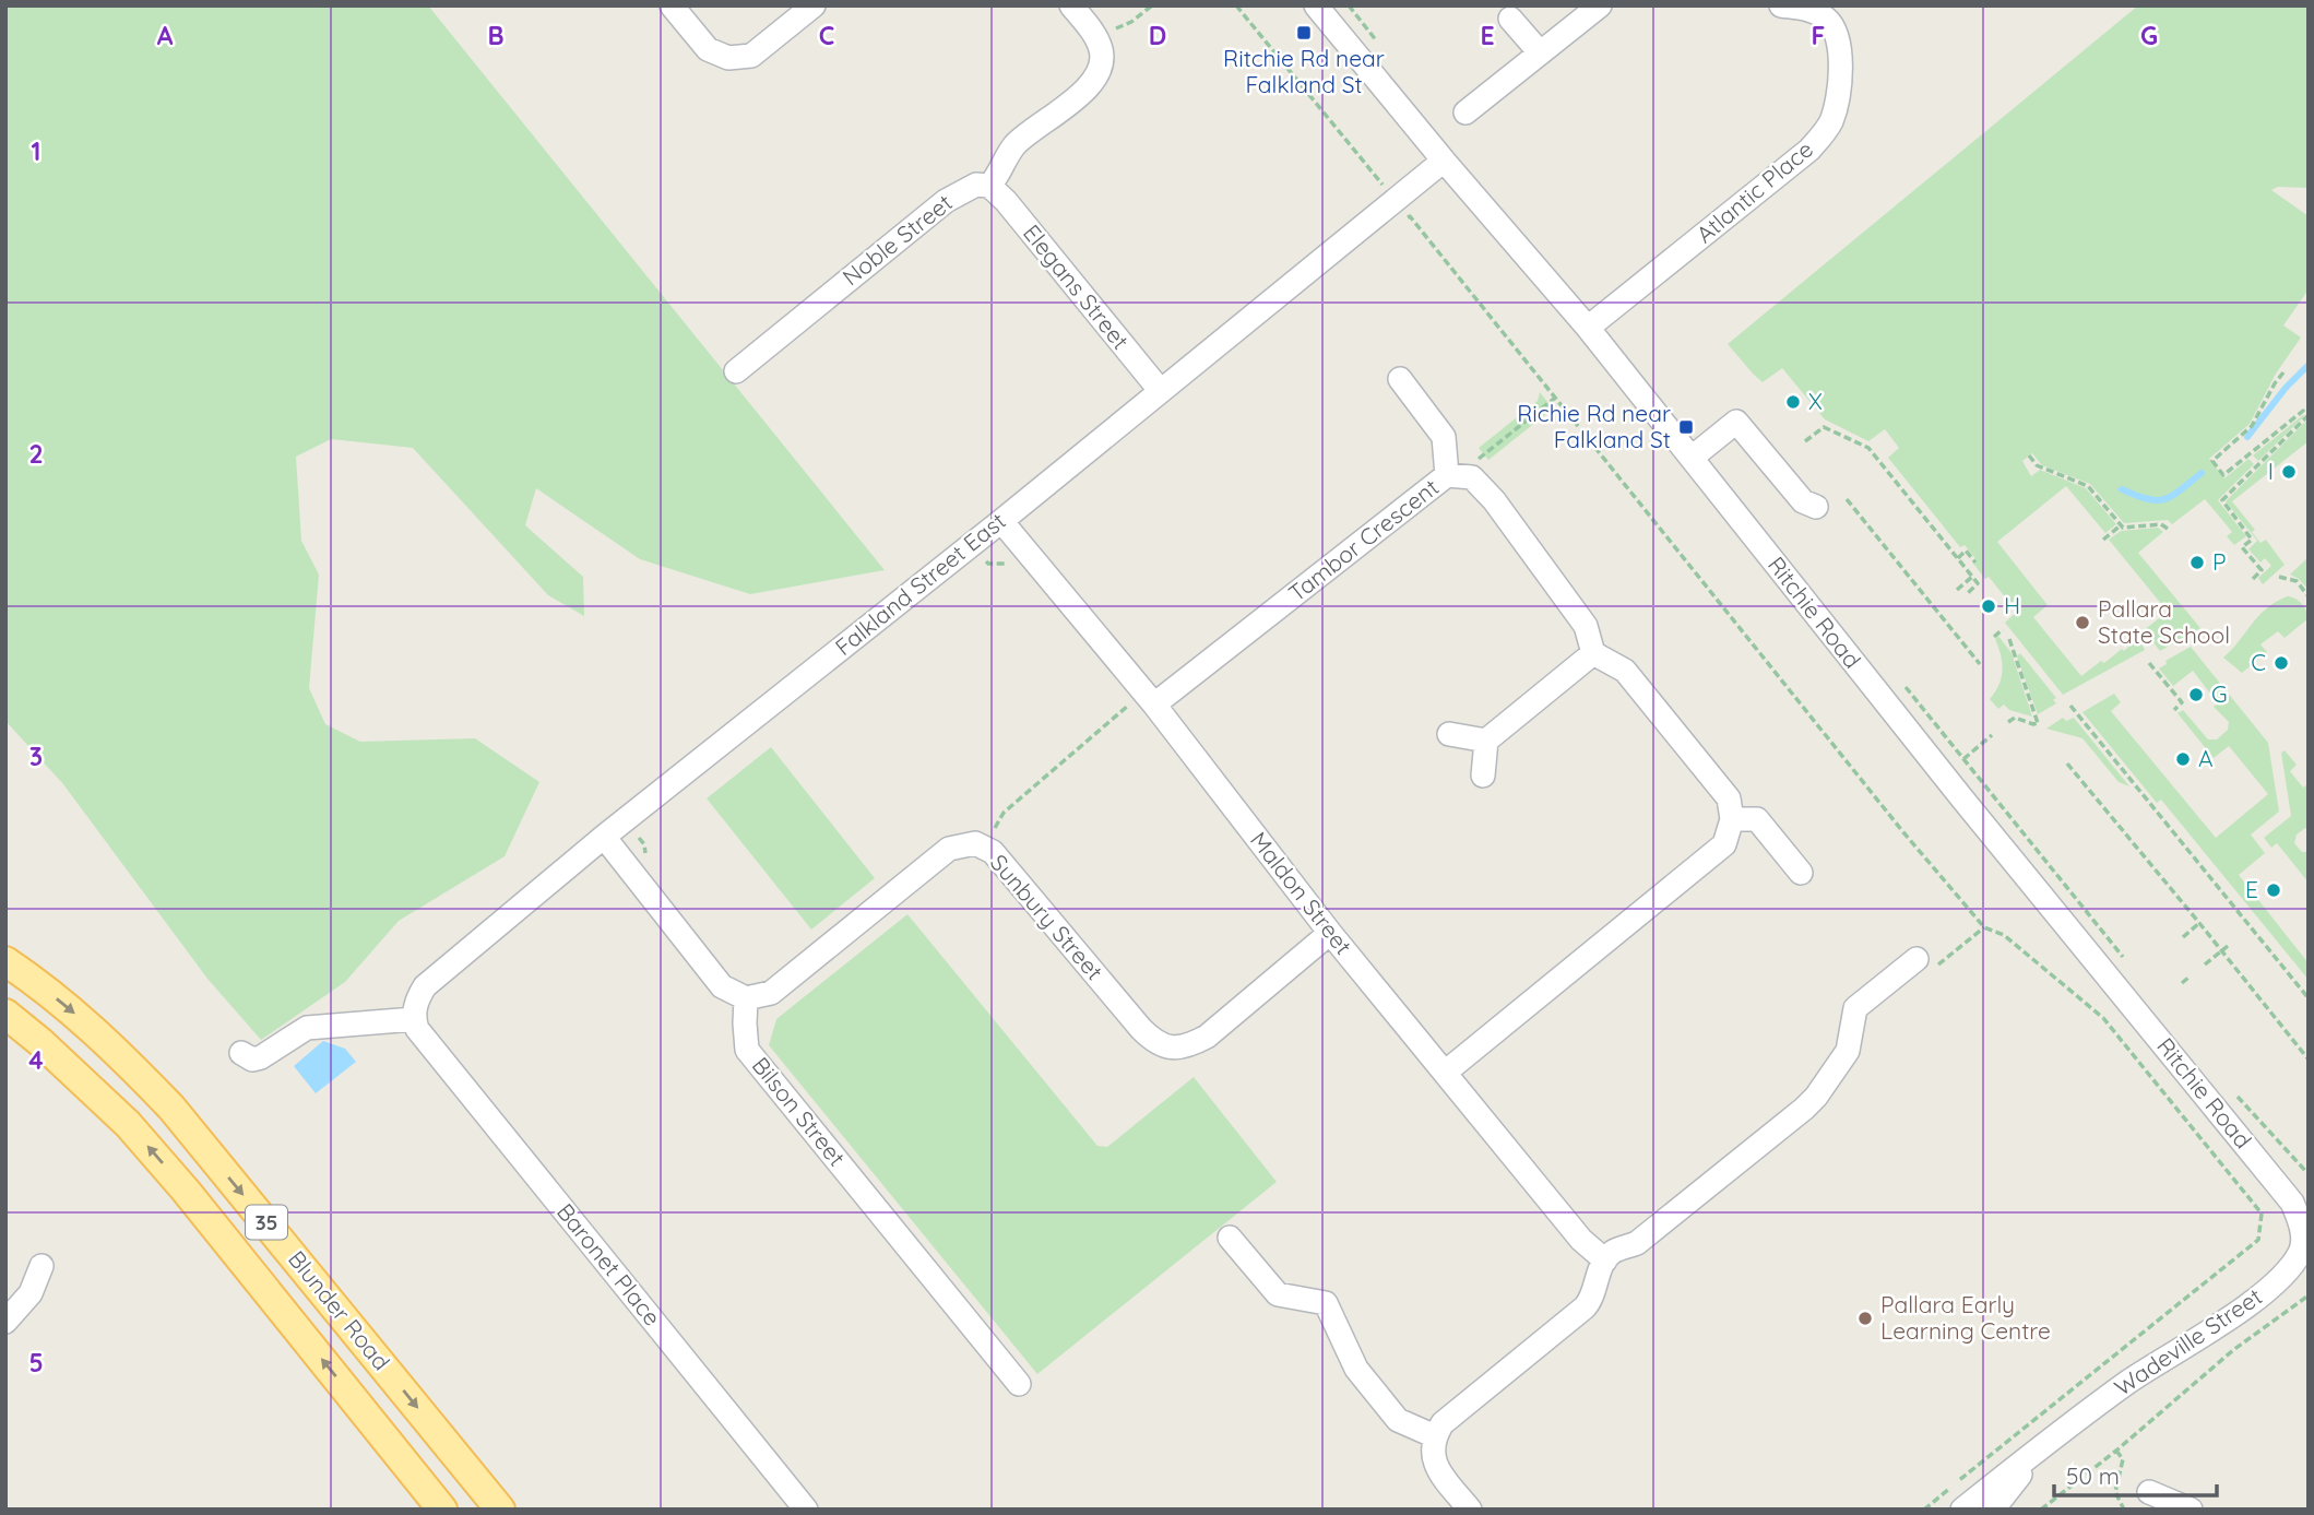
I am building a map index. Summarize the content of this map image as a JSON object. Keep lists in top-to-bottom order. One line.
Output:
{"streets":{"main road":["35","Blunder Road"],"street":["Atlantic Place","Noble Street","Elegans Street","Tambor Crescent","Falkland Street East","Ritchie Road","Maldon Street","Sunbury Street","Bilson Street","Baronet Place","Wadeville Street"]},"crossings":[["Atlantic Place","Ritchie Road"],["Noble Street","Elegans Street"],["Elegans Street","Falkland Street East"],["Tambor Crescent","Maldon Street"],["Falkland Street East","Ritchie Road"],["Falkland Street East","Maldon Street"],["Falkland Street East","Baronet Place"],["Ritchie Road","Wadeville Street"],["Maldon Street","Sunbury Street"],["Sunbury Street","Bilson Street"]],"places":{"transit":["Ritchie Rd near Falkland St","Richie Rd near Falkland St"],"other":["X","I","P","H","Pallara State School","C","G","A","E","Pallara Early Learning Centre"]},"scale_bar":"50 m","grid":{"columns":["A","B","C","D","E","F","G"],"rows":["1","2","3","4","5"]}}
